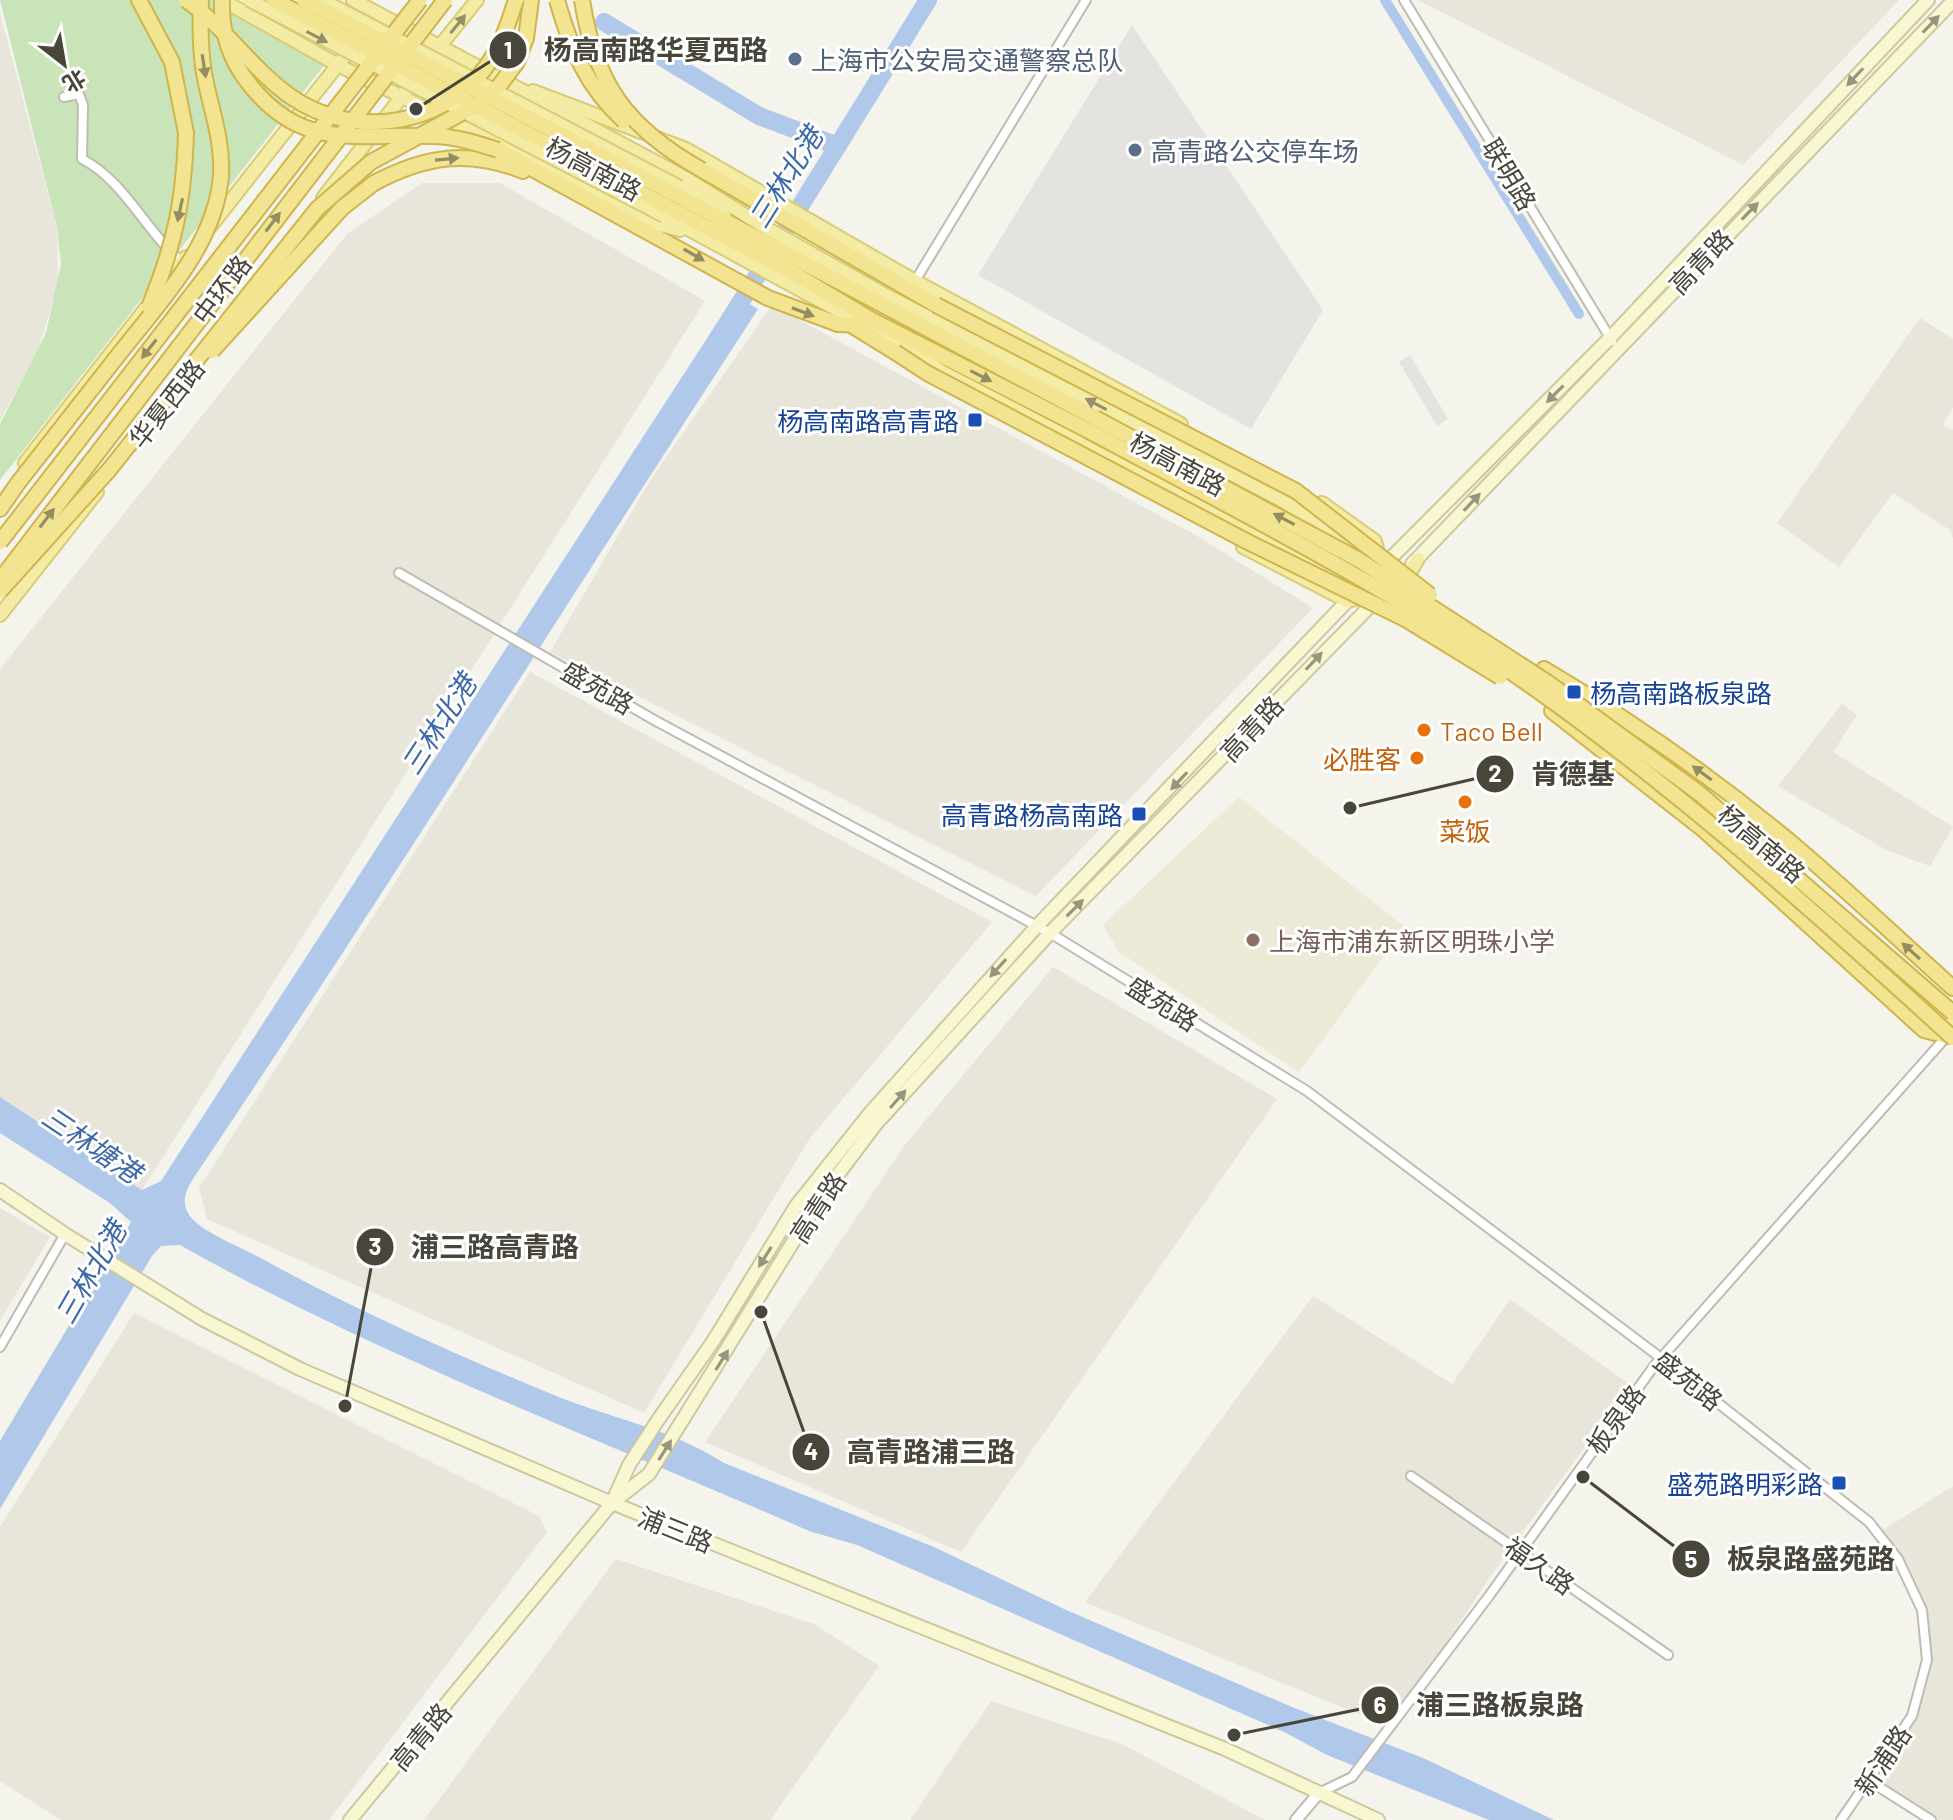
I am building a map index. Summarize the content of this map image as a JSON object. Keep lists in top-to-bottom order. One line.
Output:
{"streets":{"highway":["杨高南路","中环路"],"main road":["高青路","华夏西路","浦三路"],"street":["联明路","盛苑路","板泉路","福久路","新浦路"]},"crossings":[["杨高南路","高青路"],["杨高南路","华夏西路"],["杨高南路","板泉路"],["联明路","高青路"],["高青路","盛苑路"],["高青路","浦三路"],["盛苑路","板泉路"],["盛苑路","新浦路"],["板泉路","浦三路"],["板泉路","福久路"]],"water":["三林北港","三林塘港"],"places":{"other":["上海市公安局交通警察总队","杨高南路华夏西路","高青路公交停车场","Taco Bell","必胜客","菜饭","肯德基","上海市浦东新区明珠小学","高青路浦三路","浦三路高青路","板泉路盛苑路","浦三路板泉路"],"transit":["杨高南路高青路","杨高南路板泉路","高青路杨高南路","盛苑路明彩路"]},"north":"bottom right"}
